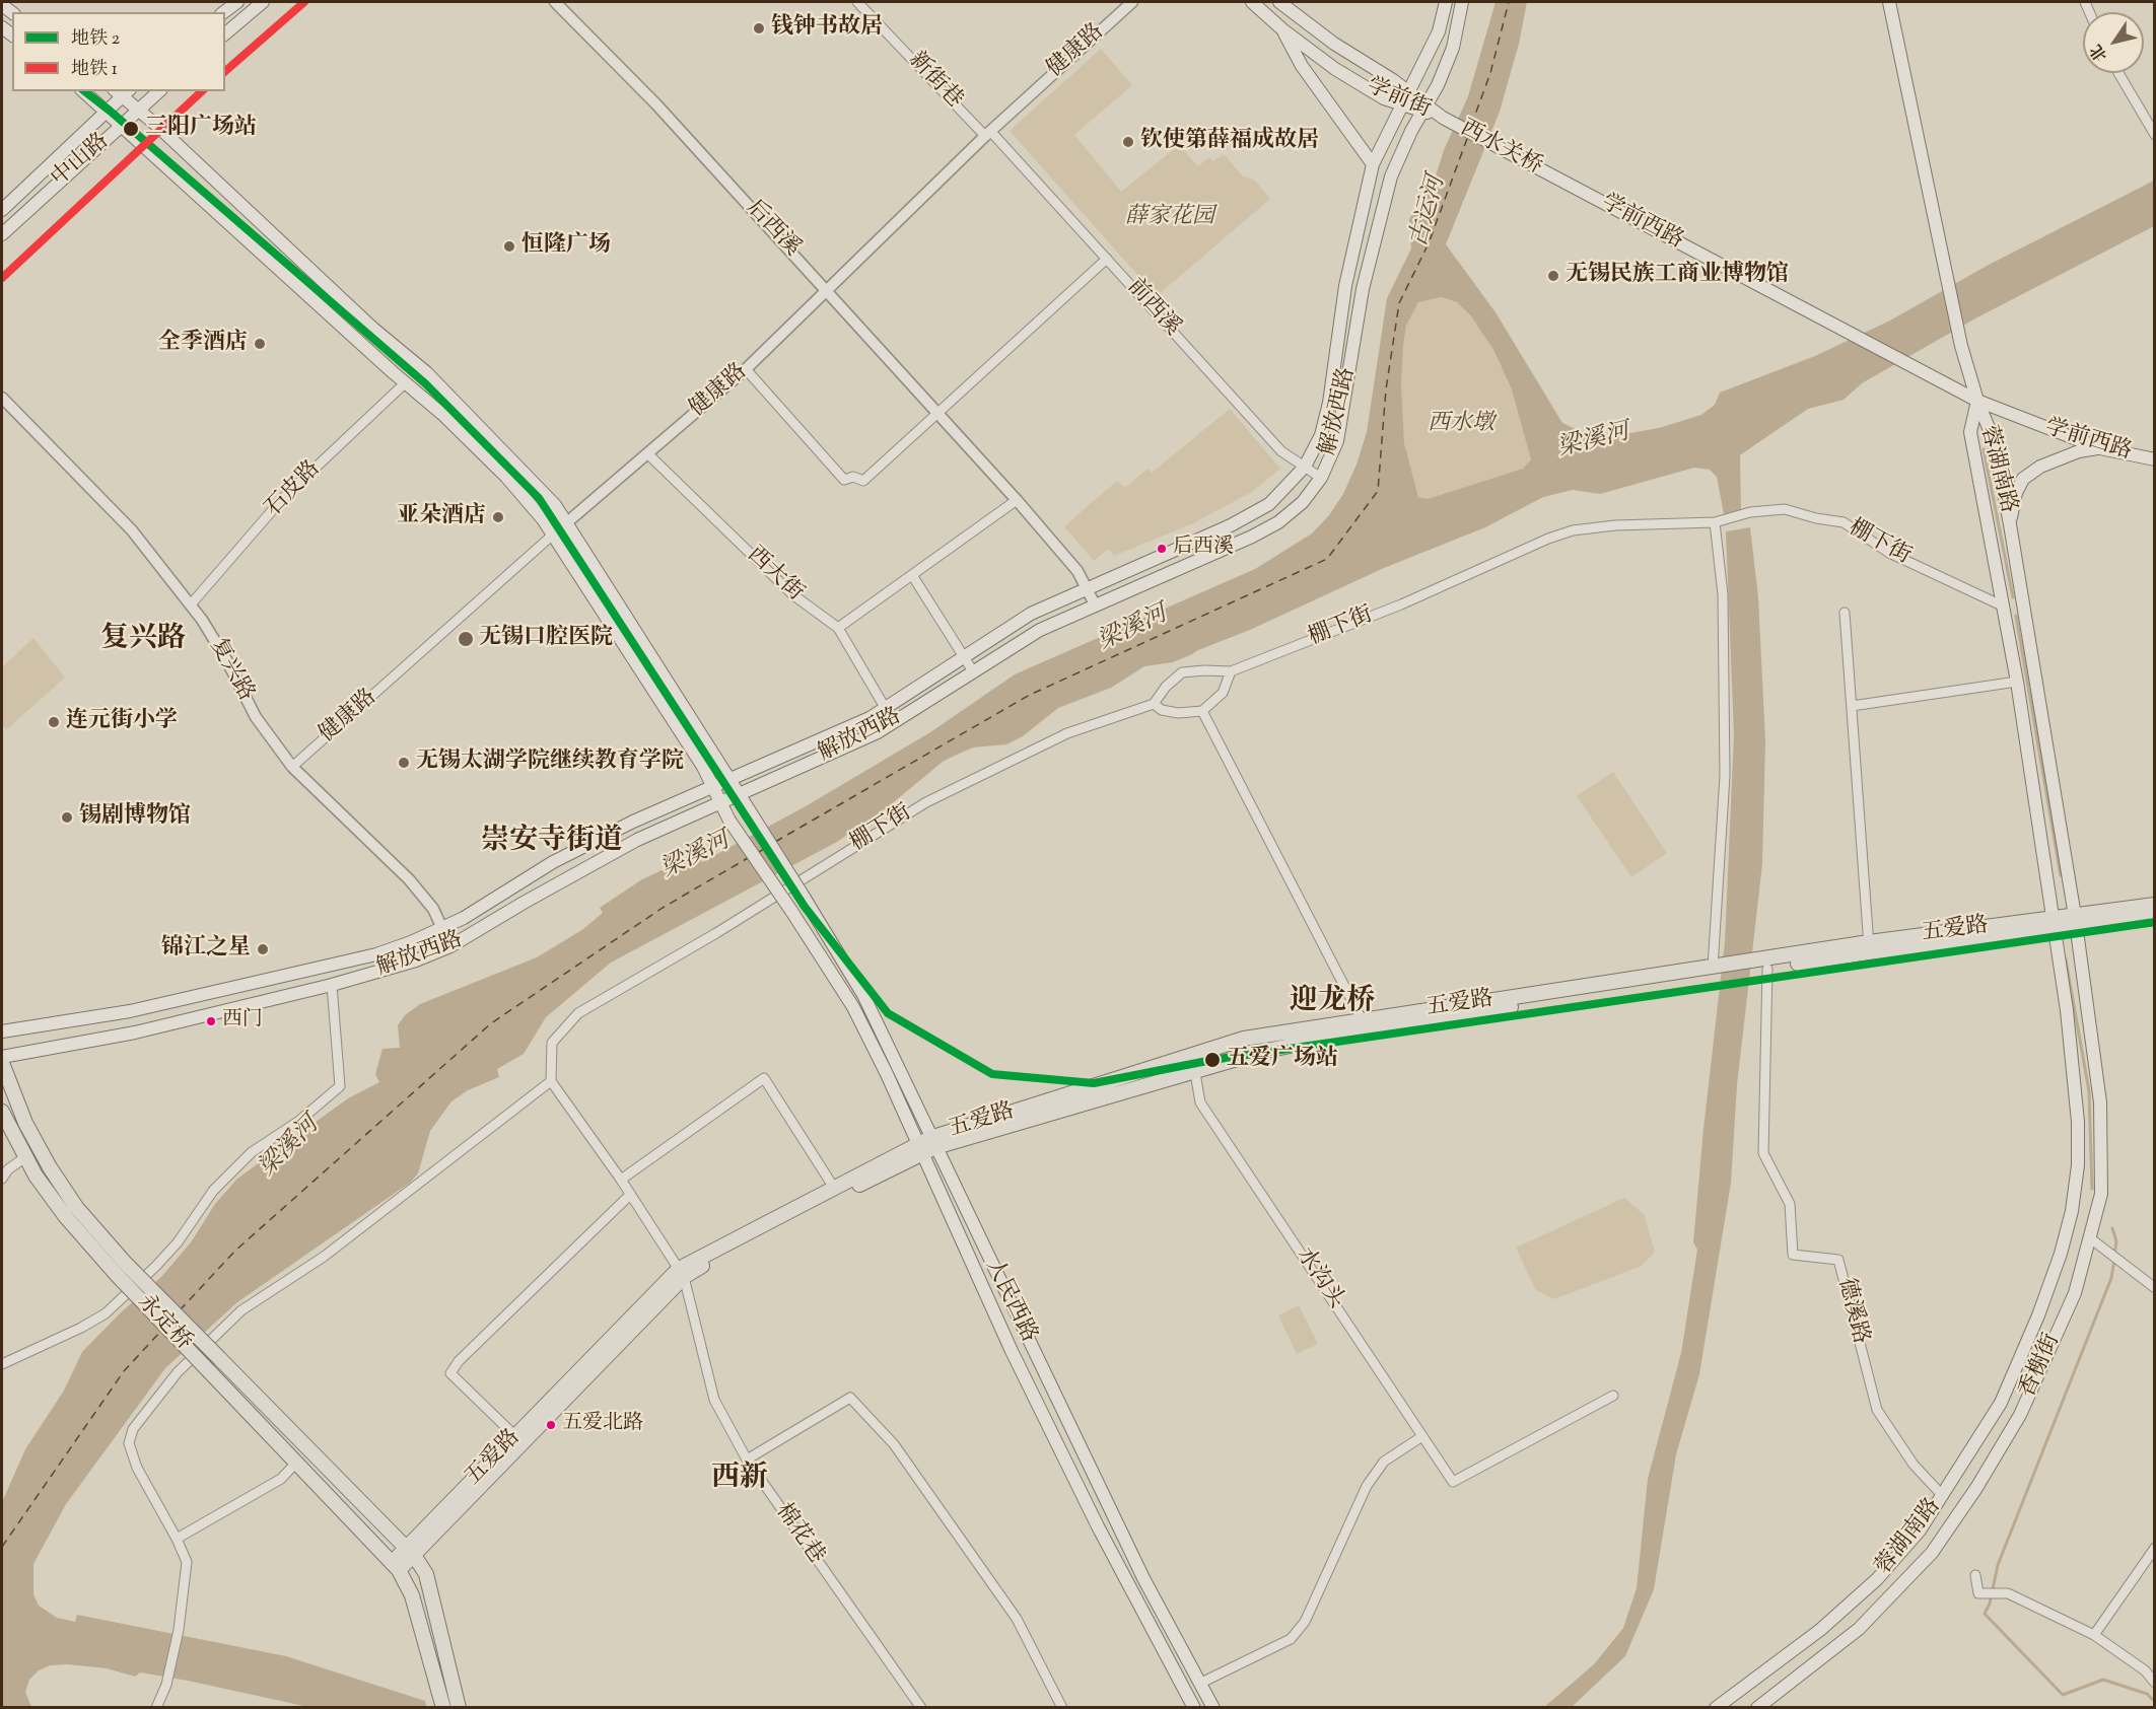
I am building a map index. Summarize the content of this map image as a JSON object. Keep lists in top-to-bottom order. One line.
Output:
{"streets":{"main road":["学前街","西水关桥","中山路","学前西路","解放西路","蓉湖南路","五爱路","人民西路","永定桥","香榭街"],"street":["健康路","新街巷","后西溪","前西溪","石皮路","棚下街","西大街","复兴路","水沟头","德溪路","棉花巷"]},"crossings":[["健康路","新街巷"],["健康路","后西溪"],["健康路","前西溪"],["健康路","西大街"],["健康路","复兴路"],["健康路","人民西路"],["新街巷","前西溪"],["学前街","西水关桥"],["学前街","解放西路"],["西水关桥","学前西路"],["中山路","人民西路"],["学前西路","蓉湖南路"],["后西溪","解放西路"],["前西溪","解放西路"],["解放西路","西大街"],["解放西路","复兴路"],["解放西路","人民西路"],["蓉湖南路","棚下街"],["蓉湖南路","五爱路"],["蓉湖南路","德溪路"],["蓉湖南路","香榭街"],["石皮路","复兴路"],["石皮路","人民西路"],["棚下街","棉花巷"],["五爱路","水沟头"],["五爱路","人民西路"],["五爱路","德溪路"],["五爱路","永定桥"],["五爱路","香榭街"],["五爱路","棉花巷"]],"districts":["复兴路","崇安寺街道","迎龙桥","西新"],"water":["古运河","梁溪河"],"parks":["薛家花园","西水墩"],"places":["钱钟书故居","三阳广场站","钦使第薛福成故居","恒隆广场","无锡民族工商业博物馆","全季酒店","亚朵酒店","后西溪","无锡口腔医院","连元街小学","无锡太湖学院继续教育学院","锡剧博物馆","锦江之星","西门","五爱广场站","五爱北路"],"lines":["metro line 1","metro line 2"],"legend":["地铁 2","地铁 1"],"north":"bottom left"}
